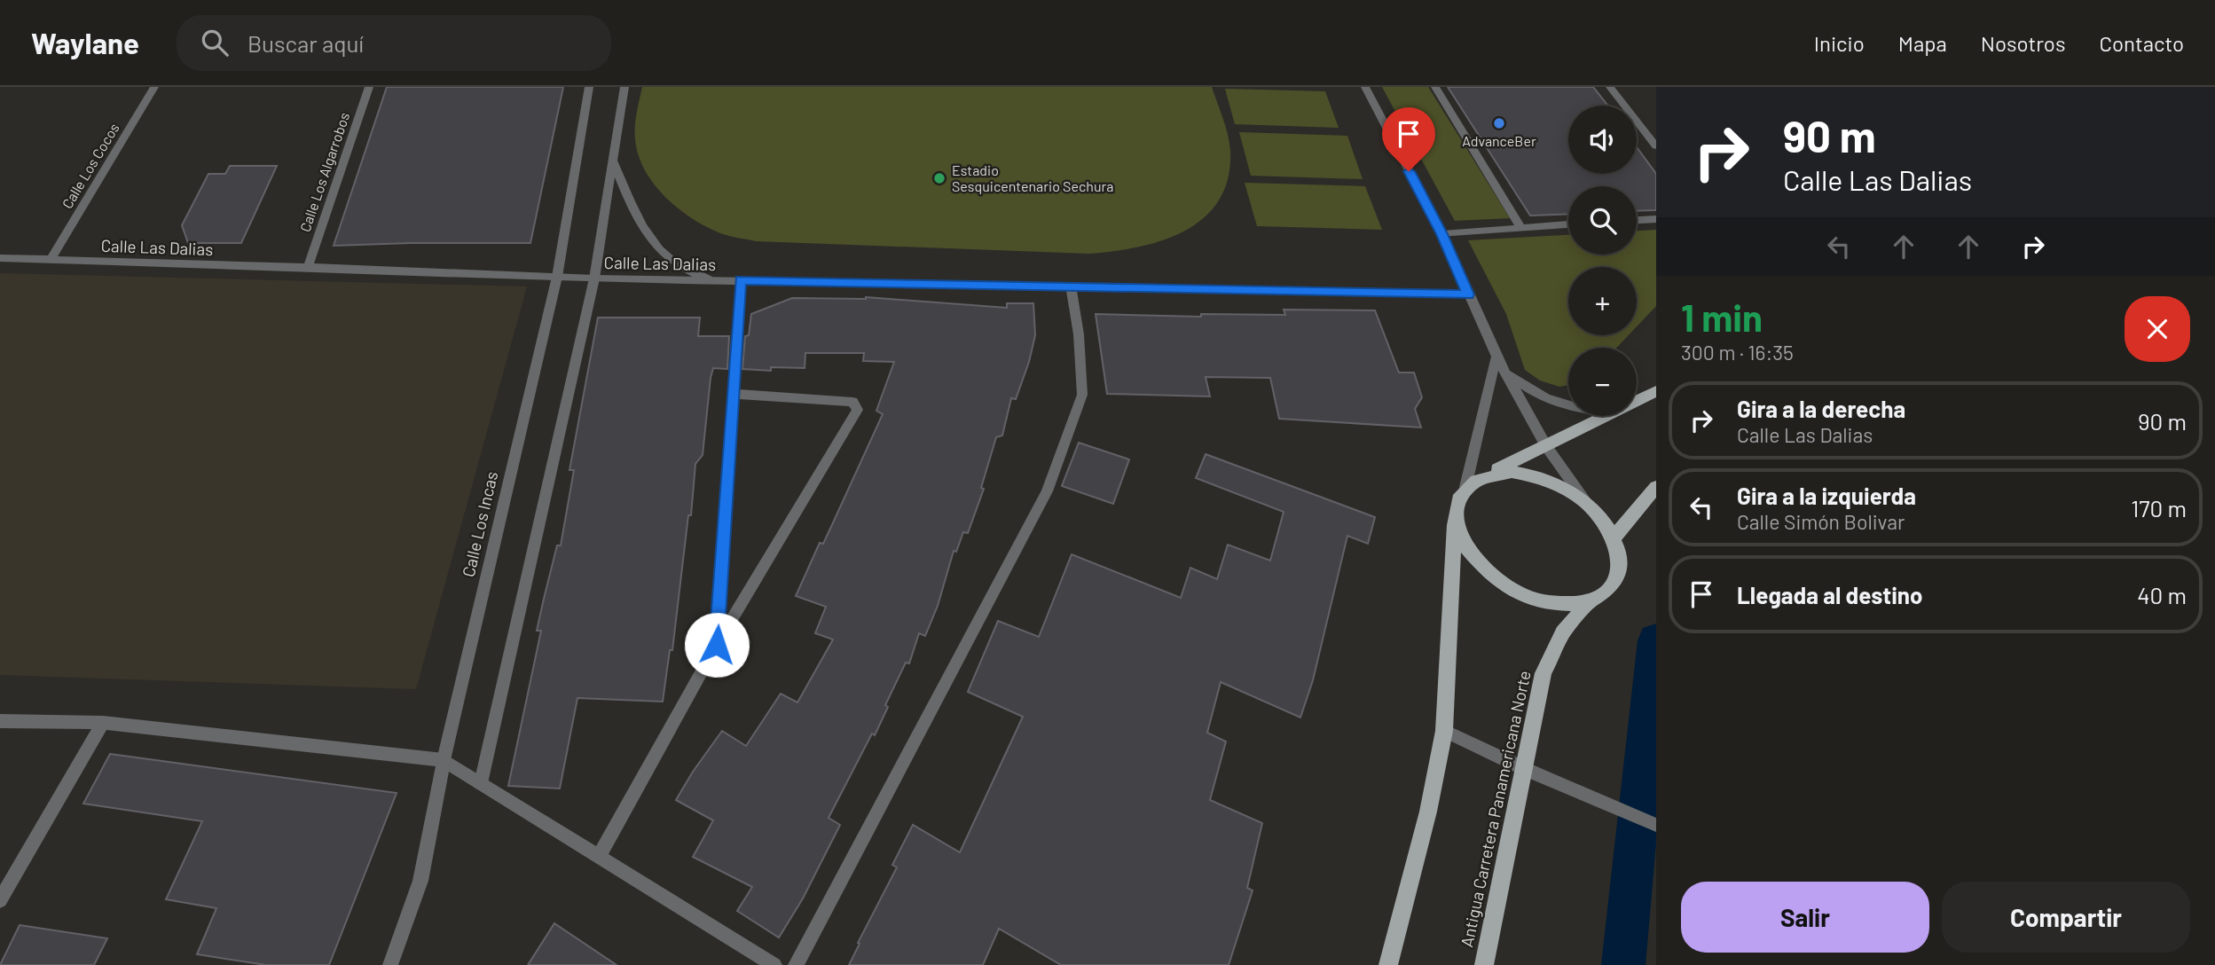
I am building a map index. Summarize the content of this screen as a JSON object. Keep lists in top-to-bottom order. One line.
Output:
{"streets":{"main road":["Antigua Carretera Panamericana Norte"],"street":["Calle Los Cocos","Calle Los Algarrobos","Calle Las Dalias","Calle Los Incas"]},"crossings":[["Calle Los Cocos","Calle Las Dalias"],["Calle Los Algarrobos","Calle Las Dalias"],["Calle Las Dalias","Calle Los Incas"]],"places":["AdvanceBer","Estadio Sesquicentenario Sechura"],"page":{"header":"Waylane","search":"Buscar aquí","nav":["Inicio","Mapa","Nosotros","Contacto"],"turn":["90 m","Calle Las Dalias"],"map_buttons":["+","−"],"heading":["1 min","300 m · 16:35"],"list":[{"name":"Gira a la derecha","note":"Calle Las Dalias","value":"90 m"},{"name":"Gira a la izquierda","note":"Calle Simón Bolivar","value":"170 m"},{"name":"Llegada al destino","value":"40 m"}],"buttons":["Salir","Compartir"]}}
